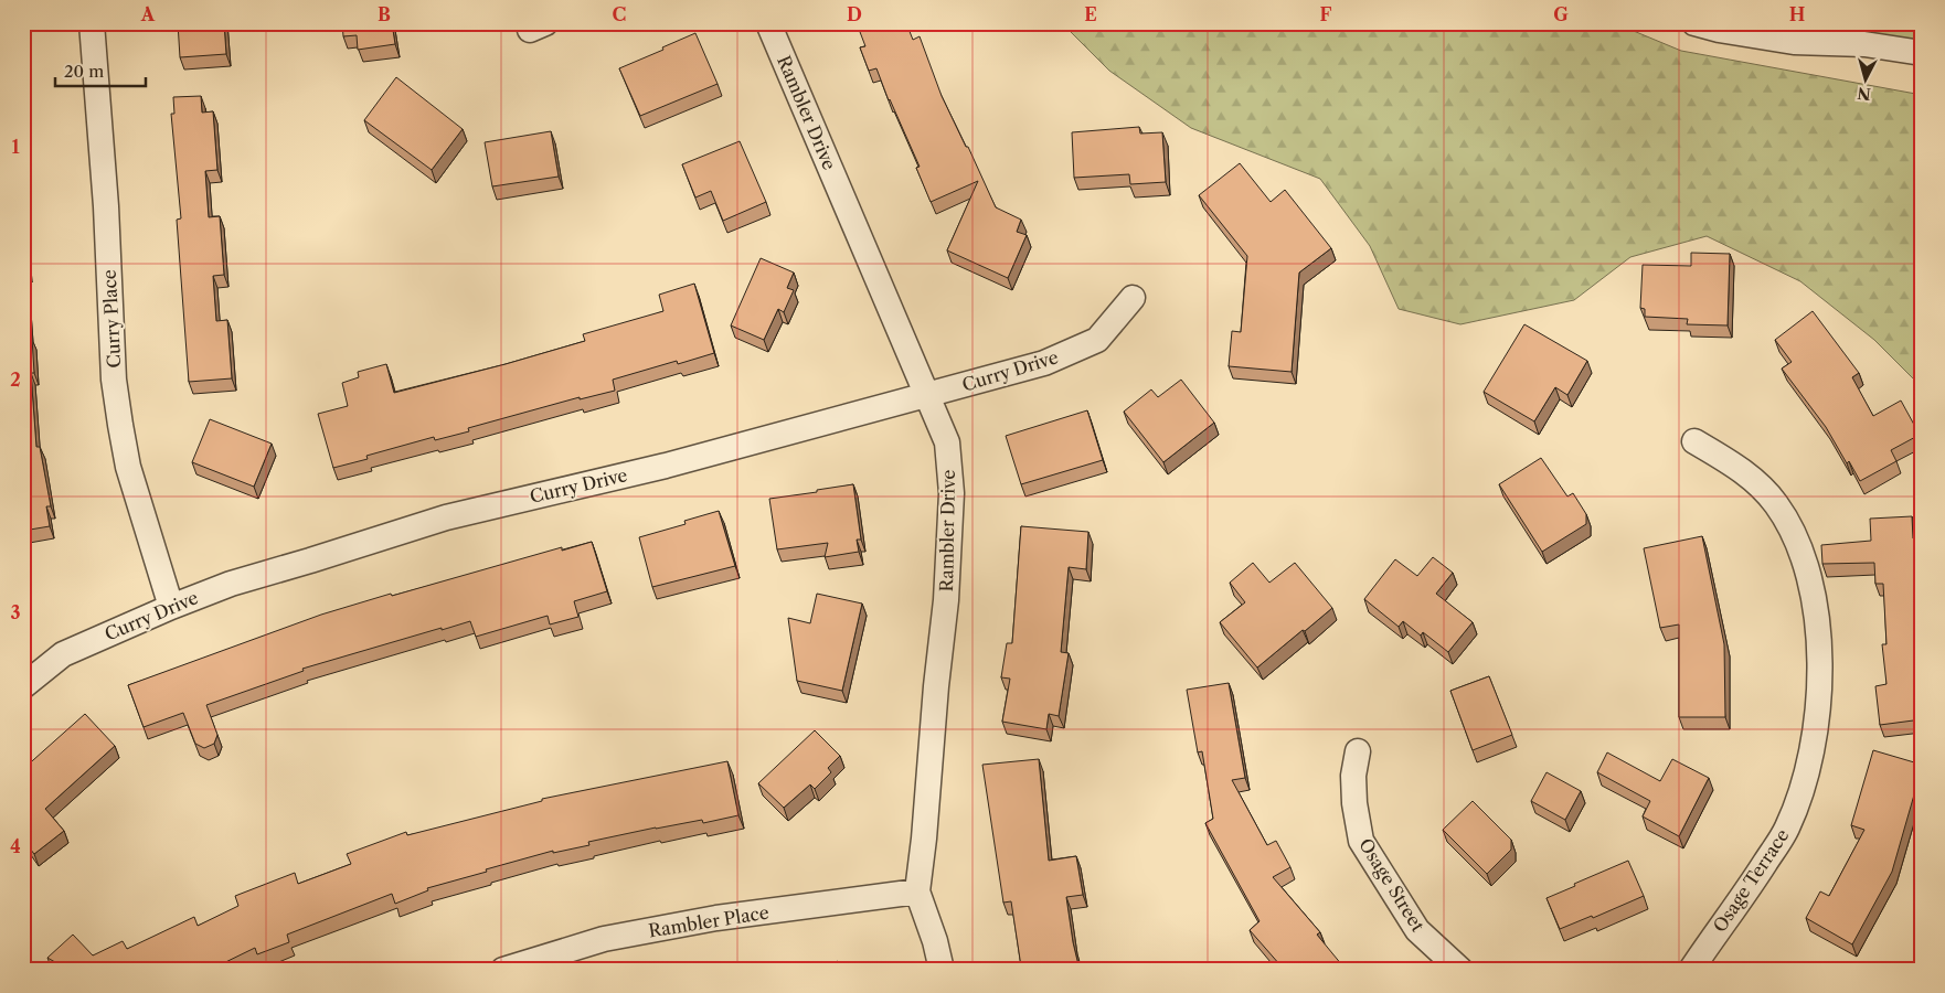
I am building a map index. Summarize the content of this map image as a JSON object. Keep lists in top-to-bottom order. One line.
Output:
{"streets":{"street":["Rambler Drive","Curry Place","Curry Drive","Osage Terrace","Osage Street","Rambler Place"]},"crossings":[["Rambler Drive","Curry Drive"],["Rambler Drive","Rambler Place"],["Curry Place","Curry Drive"]],"scale_bar":"20 m","north":"bottom","grid":{"columns":["A","B","C","D","E","F","G","H"],"rows":["1","2","3","4"]}}
